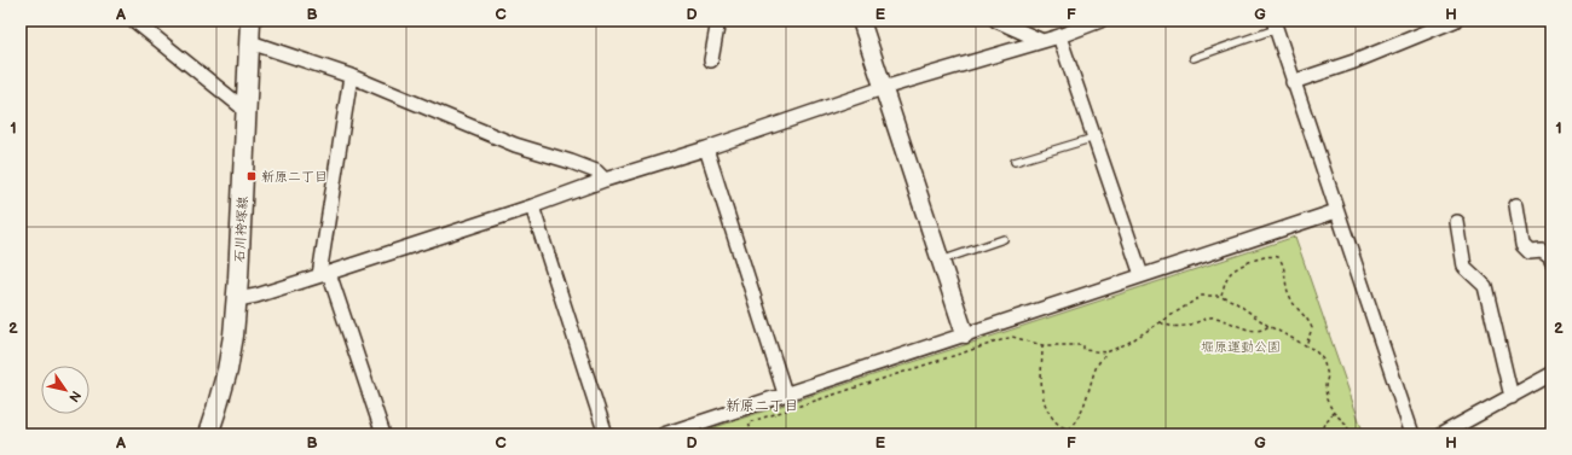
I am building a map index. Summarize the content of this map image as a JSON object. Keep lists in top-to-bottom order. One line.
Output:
{"streets":{"main road":["石川袴塚線"]},"districts":["新原二丁目"],"parks":["堀原運動公園"],"places":{"transit":["新原二丁目"]},"north":"bottom right","grid":{"columns":["A","B","C","D","E","F","G","H"],"rows":["1","2"]}}
